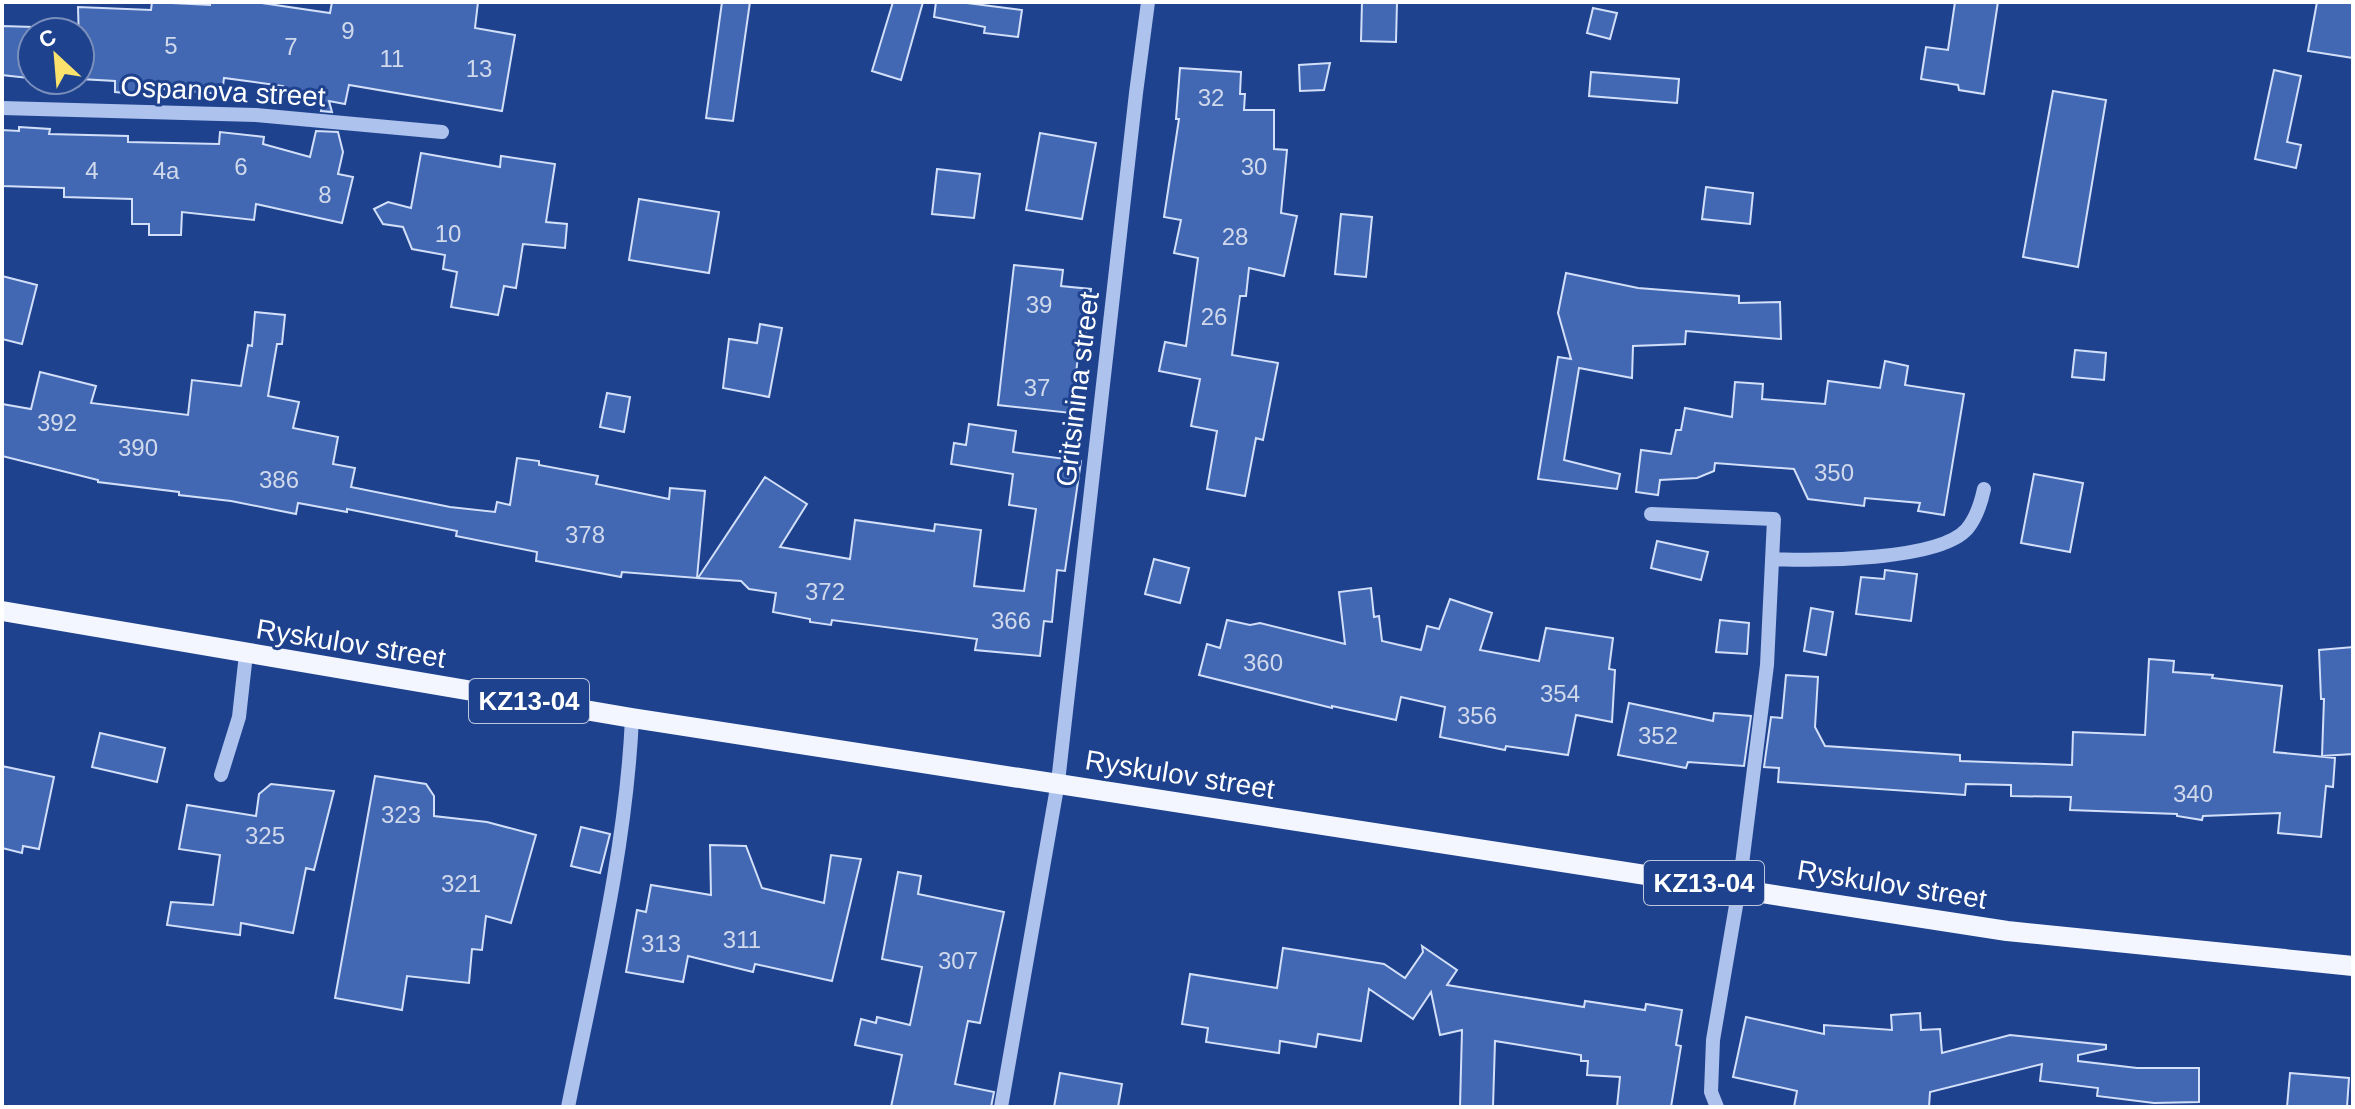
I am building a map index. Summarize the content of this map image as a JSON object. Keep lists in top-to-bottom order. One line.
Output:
{"streets":{"main road":["Ryskulov street","KZ13-04"],"street":["Ospanova street","Gritsinina street"]},"crossings":[["Gritsinina street","Ryskulov street"]],"house_numbers":["9","5","7","11","13","32","6","30","4","4а","8","10","28","39","26","37","392","390","350","386","378","372","366","360","354","356","352","340","323","325","321","311","313","307"],"north":"top left"}
